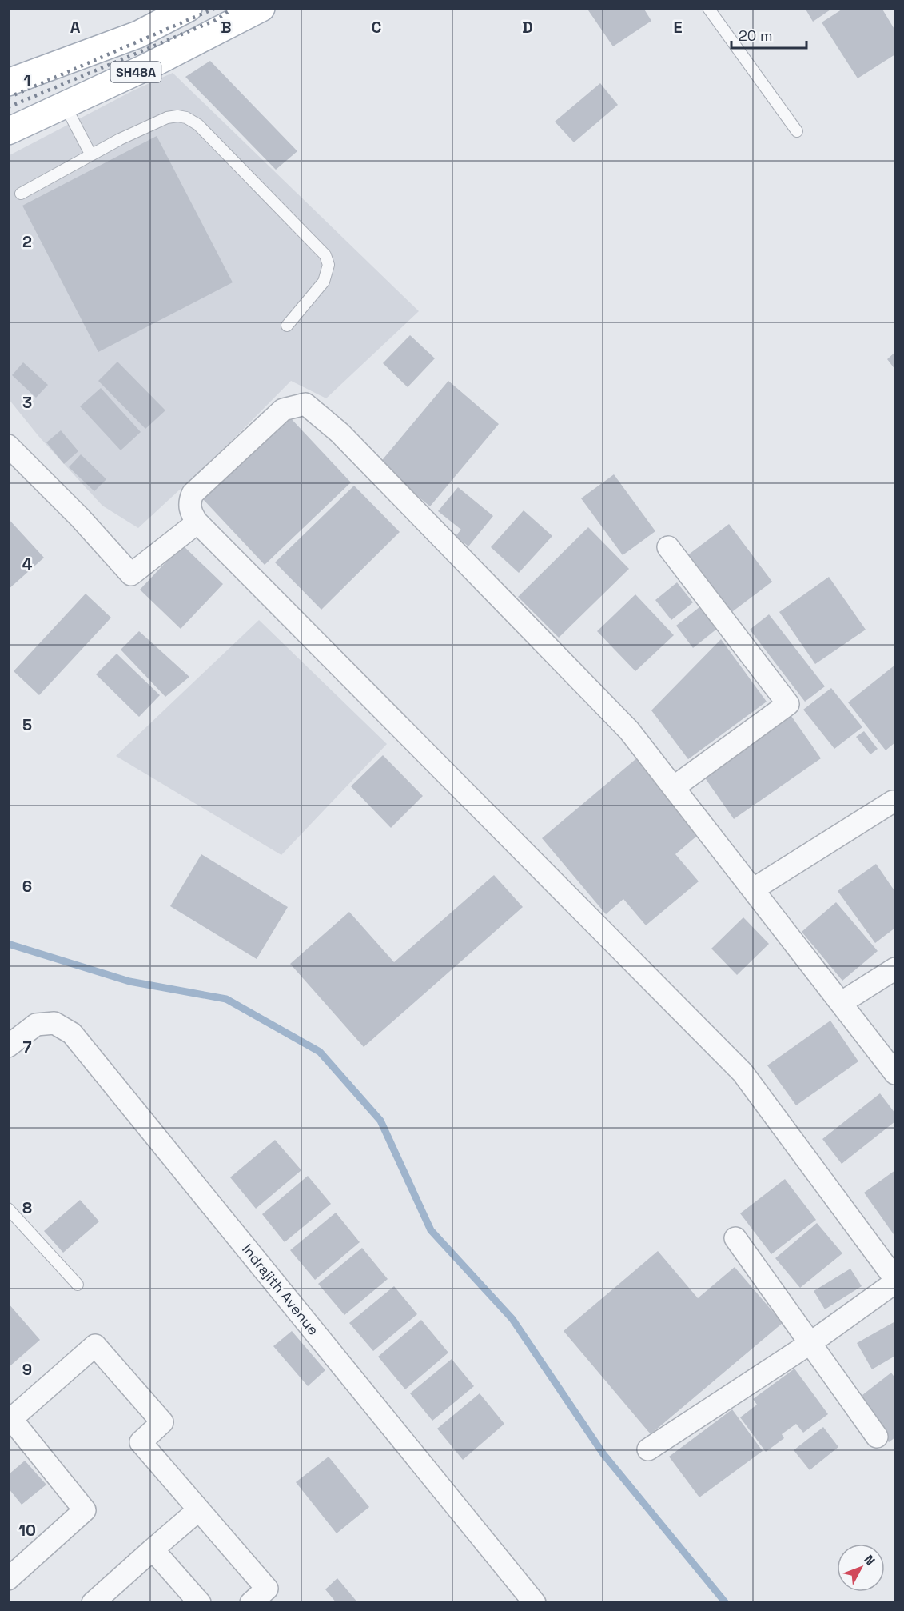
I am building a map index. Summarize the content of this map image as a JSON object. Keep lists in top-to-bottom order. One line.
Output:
{"streets":{"main road":["SH48A"],"street":["Indrajith Avenue"]},"scale_bar":"20 m","north":"top right","grid":{"columns":["A","B","C","D","E"],"rows":["1","2","3","4","5","6","7","8","9","10"]}}
